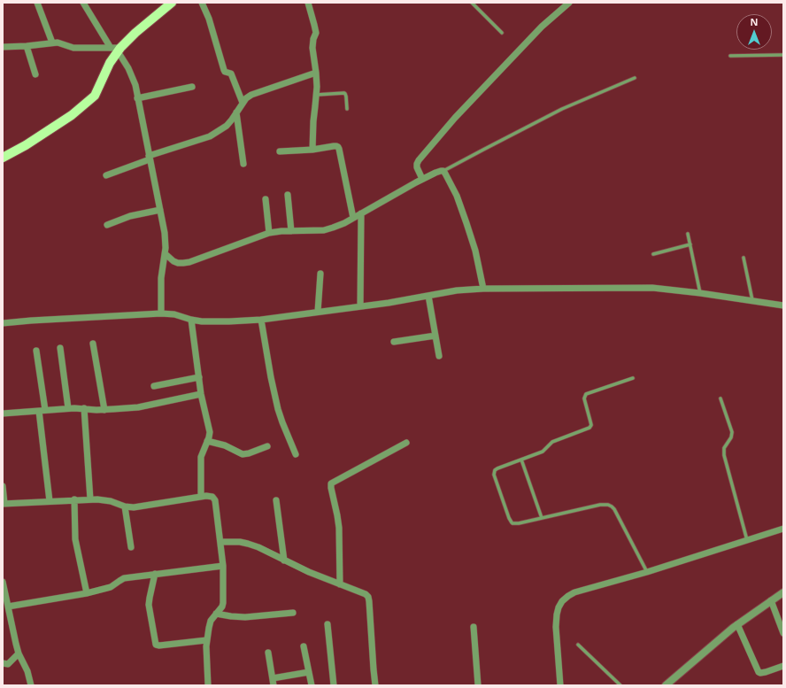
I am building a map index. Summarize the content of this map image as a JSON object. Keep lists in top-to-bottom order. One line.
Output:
{"north":"top"}
